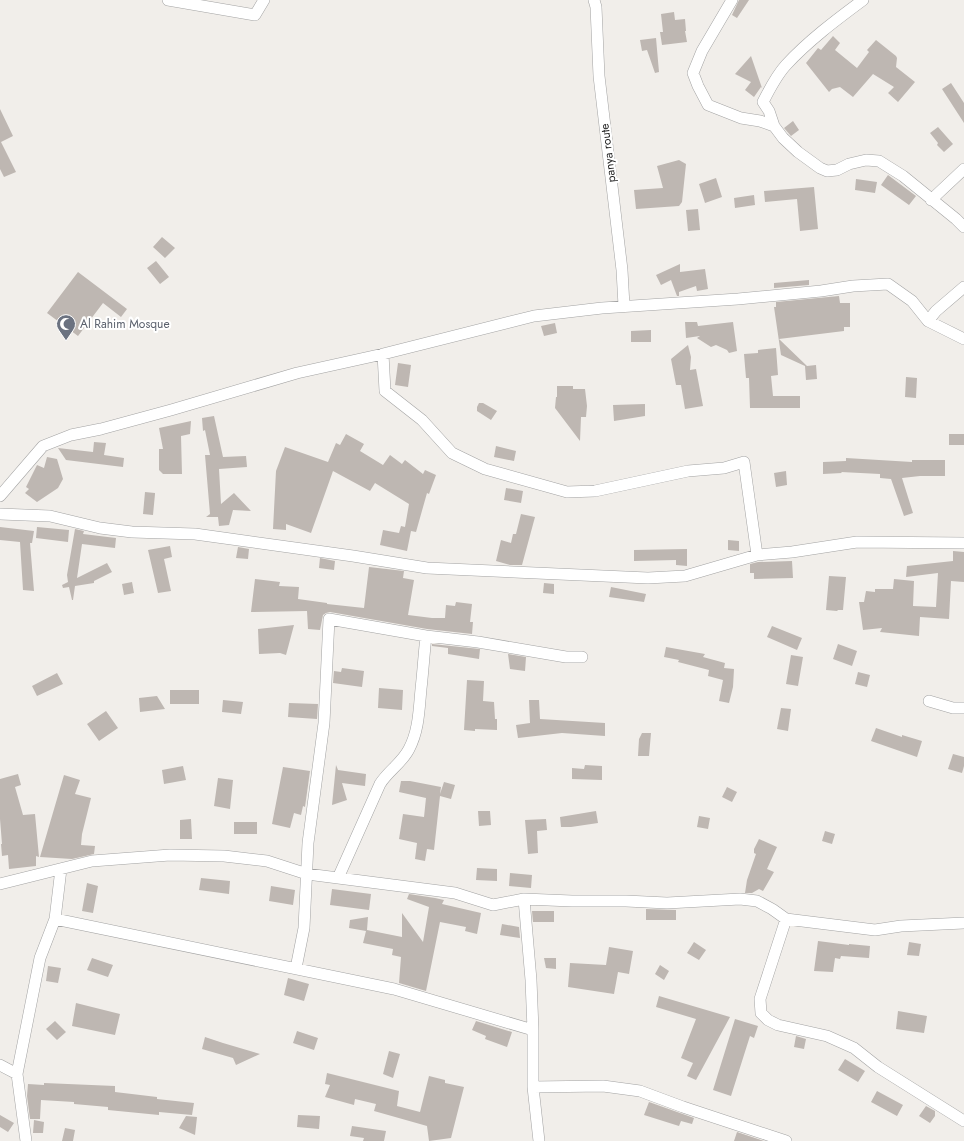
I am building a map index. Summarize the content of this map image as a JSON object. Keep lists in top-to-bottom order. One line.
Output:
{"streets":{"street":["panya route"]},"places":{"mosque":["Al Rahim Mosque"]}}
